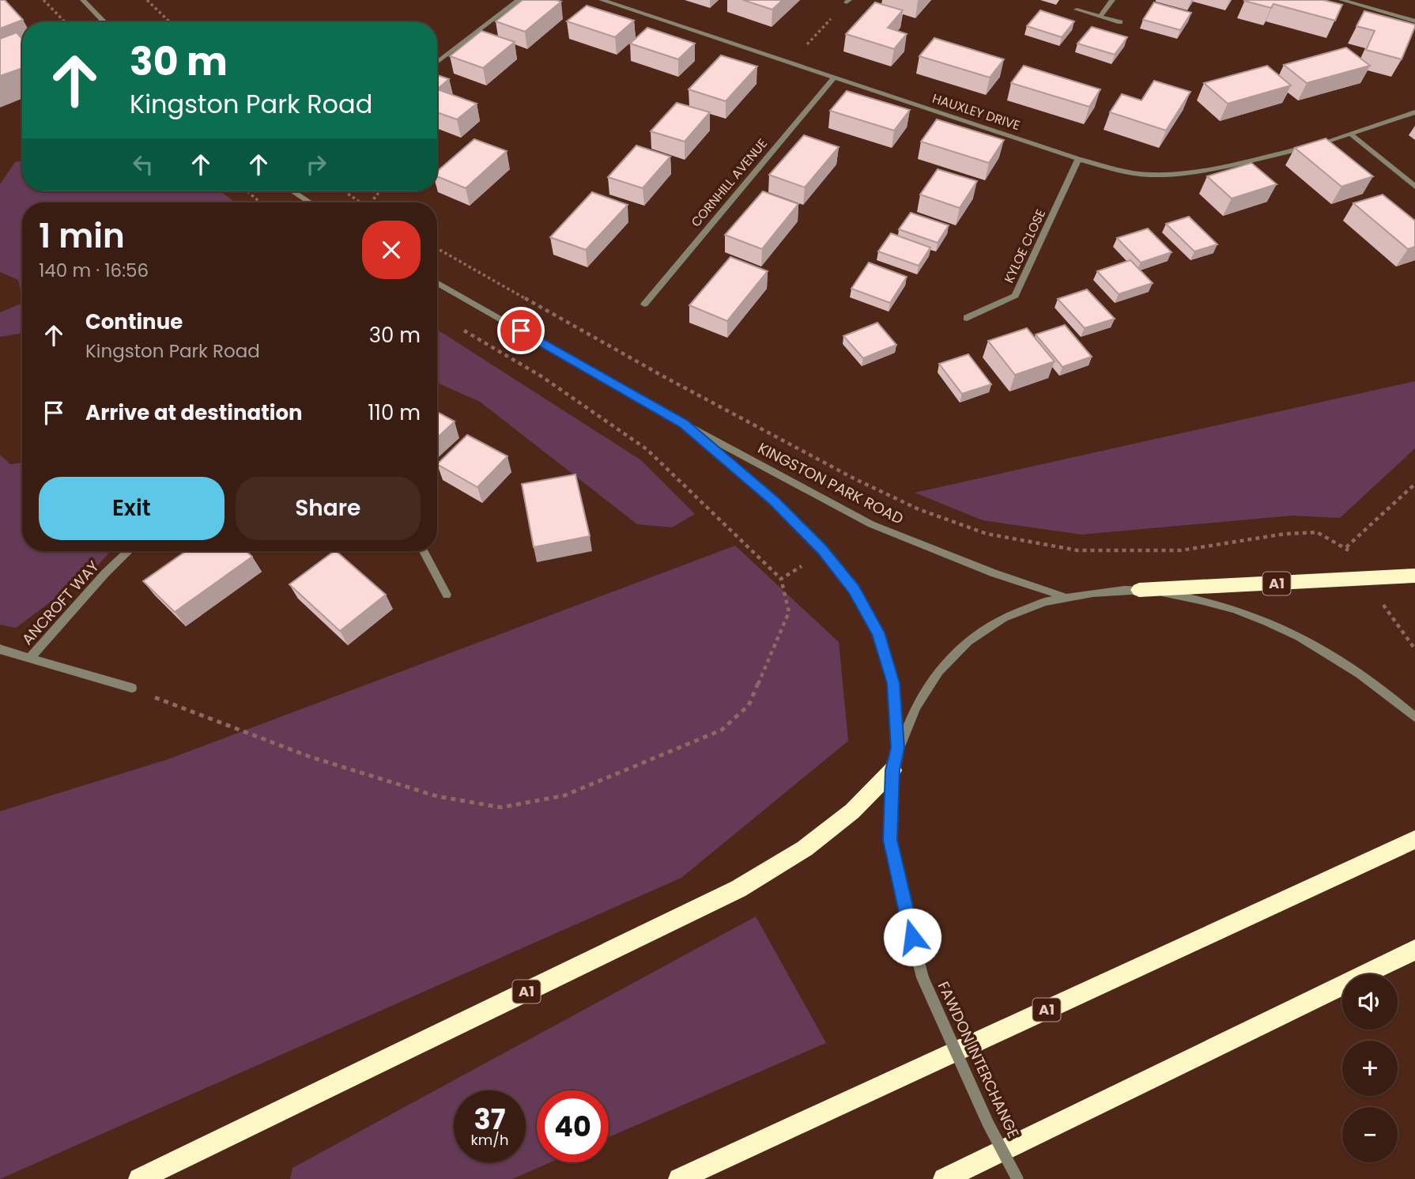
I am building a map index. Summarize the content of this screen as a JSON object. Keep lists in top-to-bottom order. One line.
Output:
{"streets":{"highway":["A1"],"street":["HAUXLEY DRIVE","CORNHILL AVENUE","KYLOE CLOSE","KINGSTON PARK ROAD","ANCROFT WAY","FAWDON INTERCHANGE"]},"crossings":[["HAUXLEY DRIVE","CORNHILL AVENUE"],["HAUXLEY DRIVE","KYLOE CLOSE"],["KINGSTON PARK ROAD","FAWDON INTERCHANGE"],["A1","FAWDON INTERCHANGE"]],"page":{"turn":["30 m","Kingston Park Road"],"heading":["1 min","140 m · 16:56"],"list":[{"name":"Continue","note":"Kingston Park Road","value":"30 m"},{"name":"Arrive at destination","value":"110 m"}],"buttons":["Exit","Share"],"map_buttons":["+","−"],"speed":"37 km/h","limit":"40"}}
